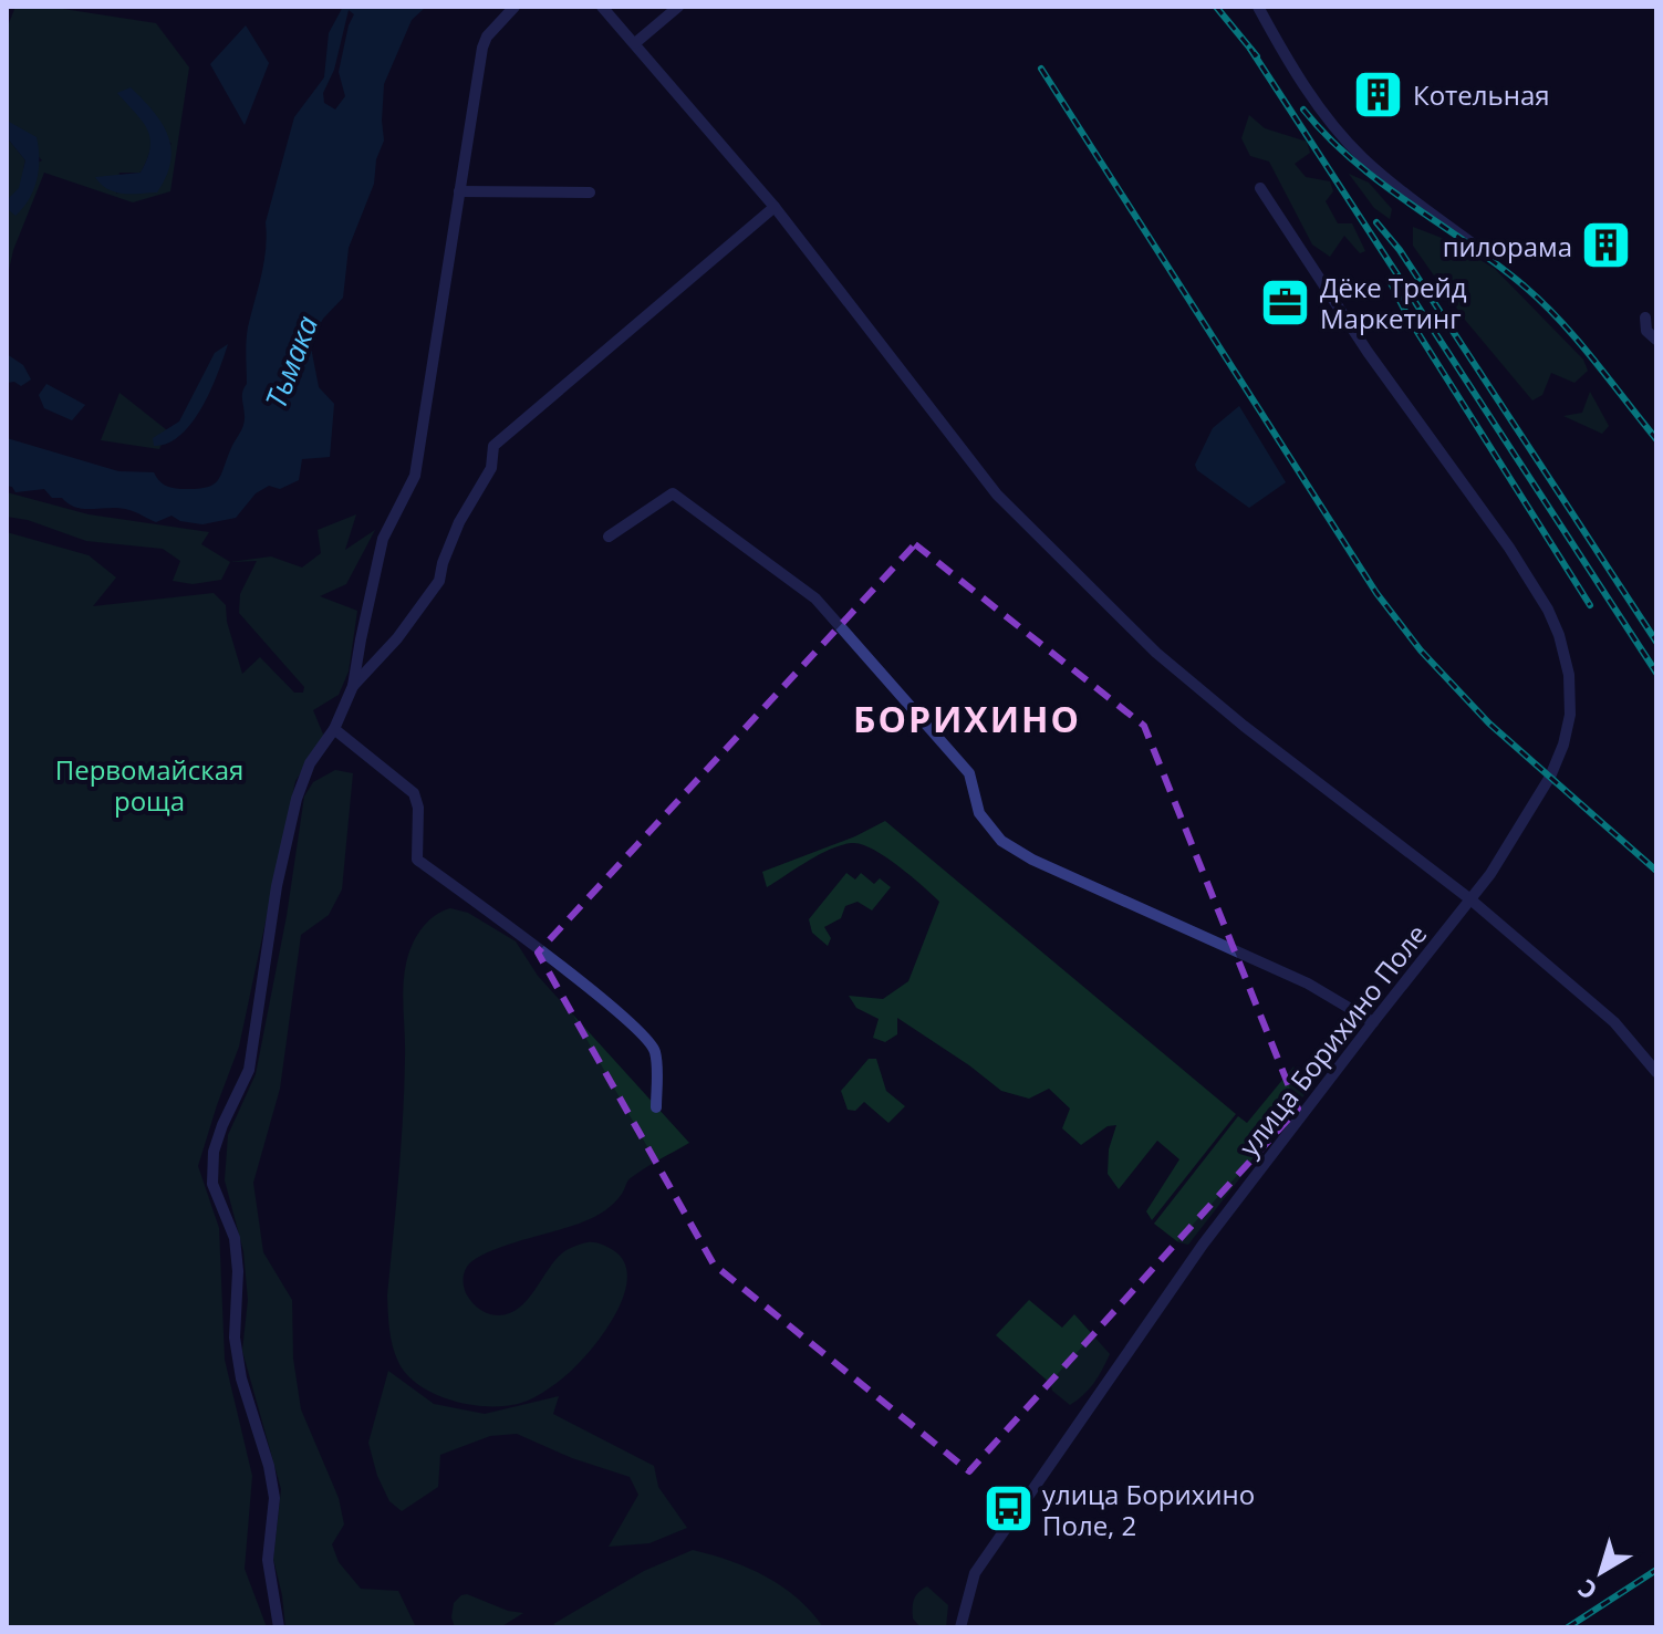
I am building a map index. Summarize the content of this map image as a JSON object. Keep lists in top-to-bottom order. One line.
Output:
{"streets":{"street":["улица Борихино Поле"]},"districts":["БОРИХИНО"],"water":["Тьмака"],"parks":["Первомайская роща"],"places":{"building":["Котельная","пилорама"],"office":["Дёке Трейд Маркетинг"],"bus stop":["улица Борихино Поле, 2"]},"north":"bottom left"}
